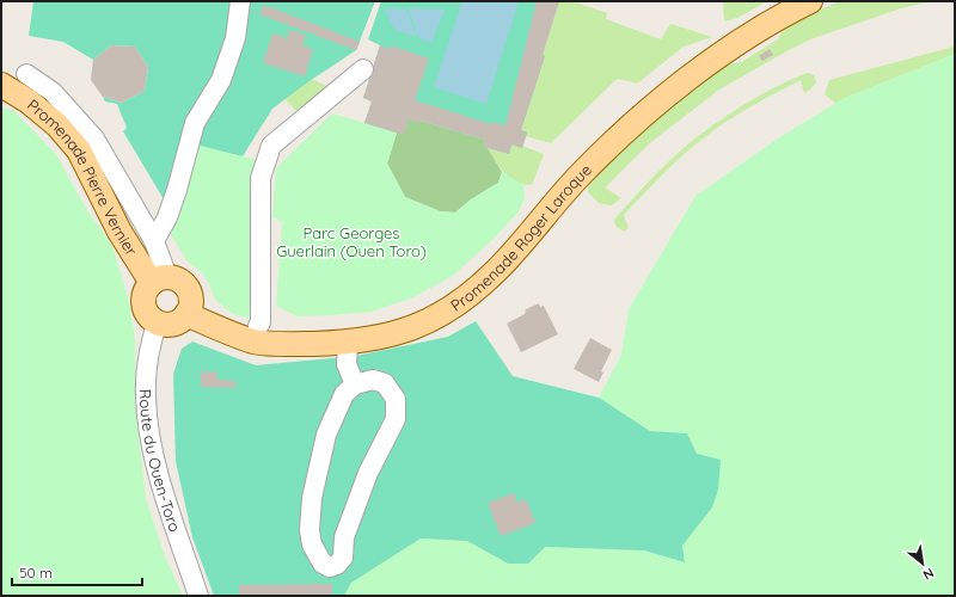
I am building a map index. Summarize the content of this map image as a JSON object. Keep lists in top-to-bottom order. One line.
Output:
{"streets":{"main road":["Promenade Pierre Vernier","Promenade Roger Laroque"],"street":["Route du Ouen-Toro"]},"crossings":[["Promenade Pierre Vernier","Promenade Roger Laroque"],["Promenade Pierre Vernier","Route du Ouen-Toro"],["Promenade Roger Laroque","Route du Ouen-Toro"]],"parks":["Parc Georges Guerlain (Ouen Toro)"],"scale_bar":"50 m","north":"bottom right"}
